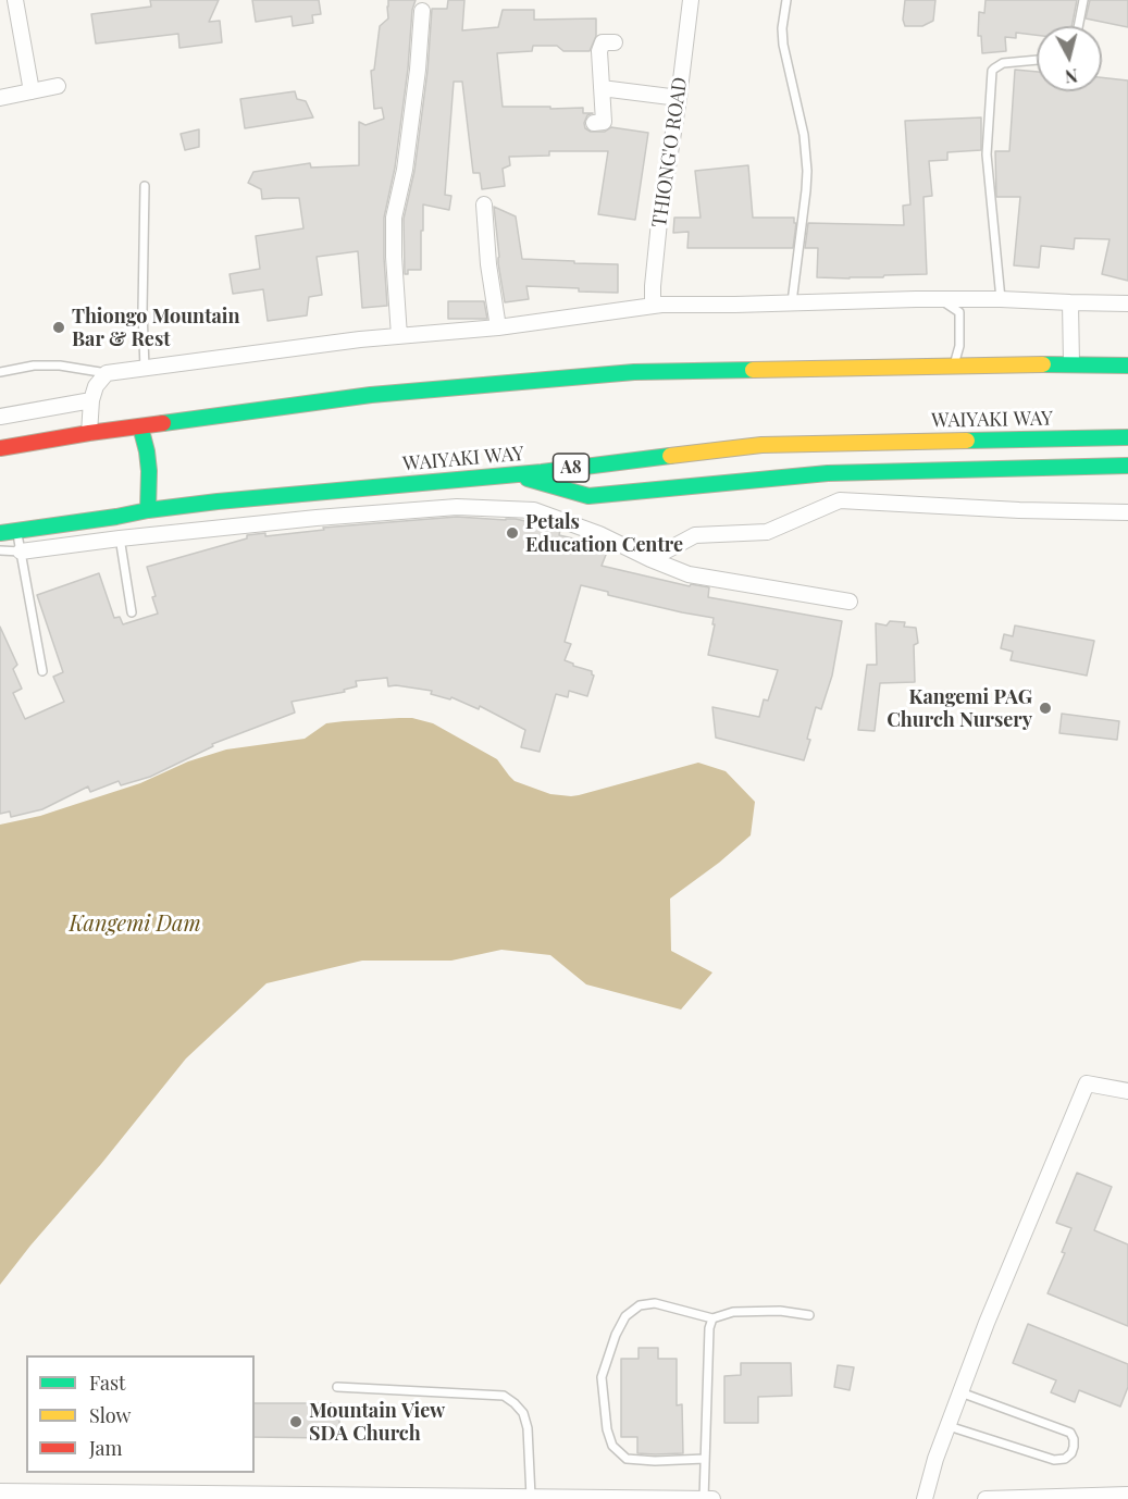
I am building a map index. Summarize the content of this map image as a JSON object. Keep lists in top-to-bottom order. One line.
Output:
{"streets":{"highway":["WAIYAKI WAY","A8"],"street":["THIONG'O ROAD"]},"water":["Kangemi Dam"],"places":["Thiongo Mountain Bar & Rest","Petals Education Centre","Kangemi PAG Church Nursery","Mountain View SDA Church"],"legend":["Fast","Slow","Jam"],"north":"bottom"}
